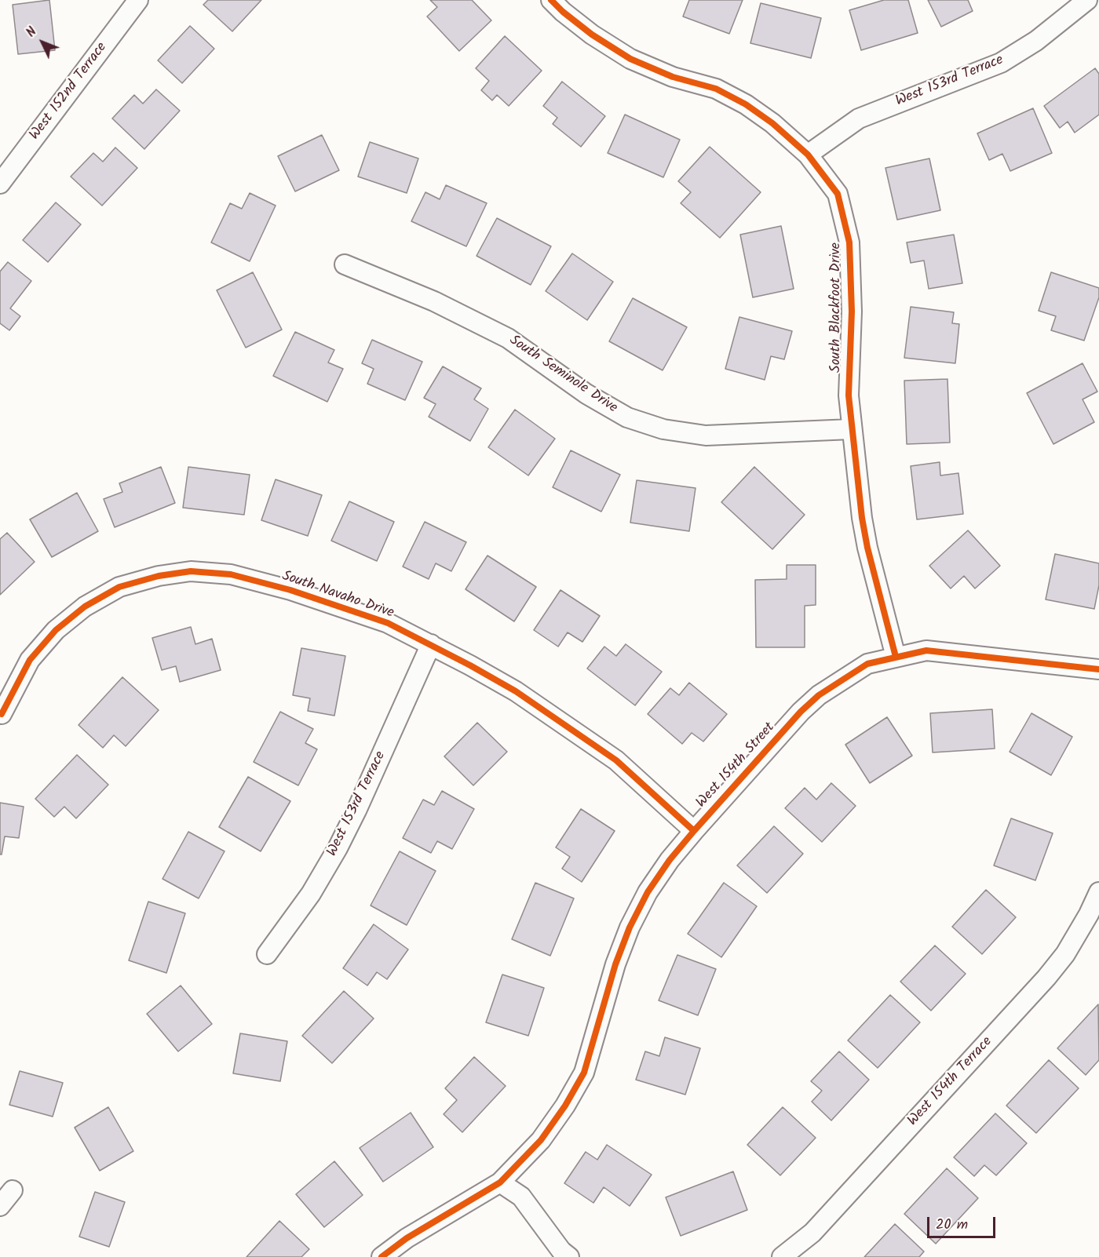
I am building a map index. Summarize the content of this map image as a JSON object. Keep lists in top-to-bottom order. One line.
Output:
{"streets":{"street":["West 153rd Terrace","West 152nd Terrace","South Blackfoot Drive","South Seminole Drive","South Navaho Drive","West 154th Street","West 154th Terrace"]},"crossings":[["West 153rd Terrace","South Blackfoot Drive"],["West 153rd Terrace","South Navaho Drive"],["South Blackfoot Drive","South Seminole Drive"],["South Blackfoot Drive","West 154th Street"],["South Navaho Drive","West 154th Street"]],"scale_bar":"20 m","north":"top left"}
